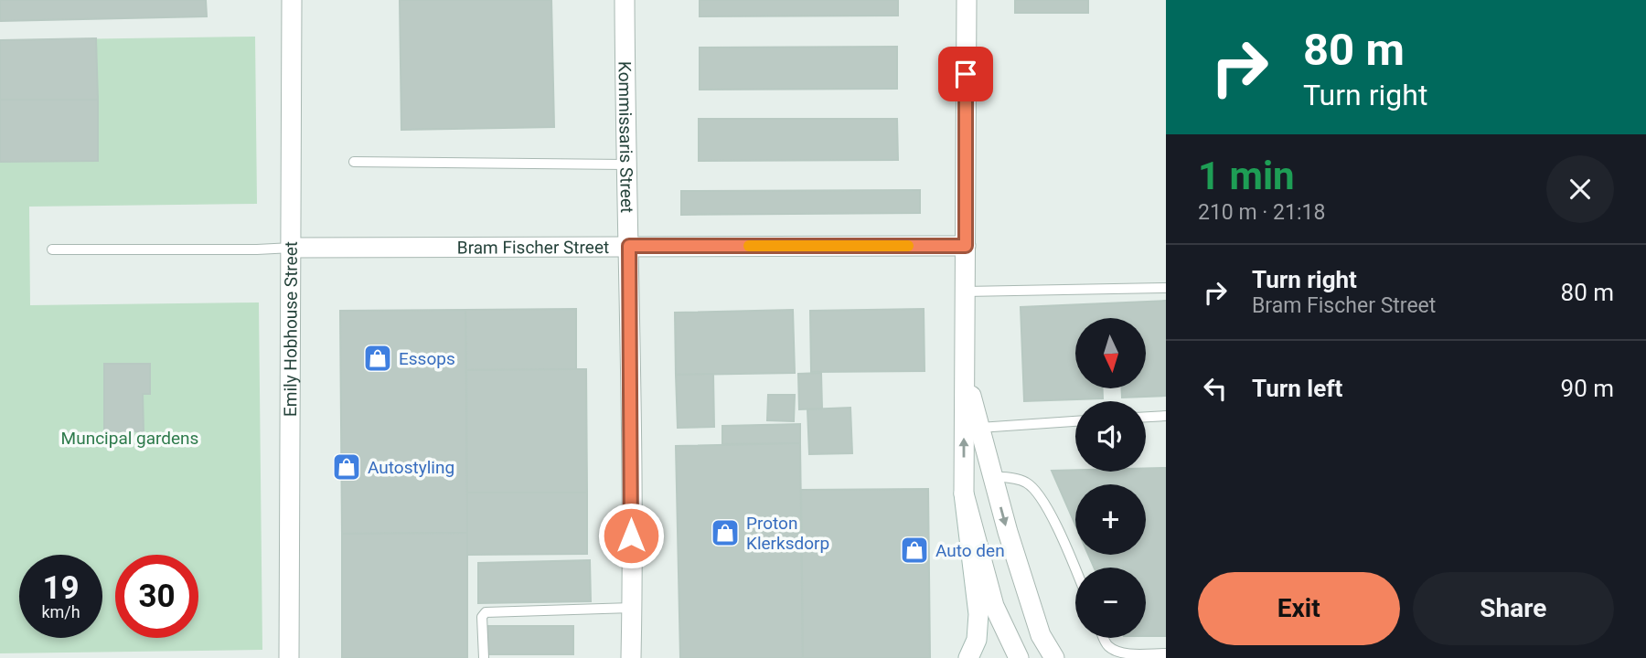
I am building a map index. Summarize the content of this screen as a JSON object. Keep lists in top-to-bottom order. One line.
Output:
{"streets":{"street":["Kommissaris Street","Bram Fischer Street","Emily Hobhouse Street"]},"crossings":[["Kommissaris Street","Bram Fischer Street"],["Bram Fischer Street","Emily Hobhouse Street"]],"parks":["Muncipal gardens"],"places":{"shop":["Essops","Autostyling","Proton Klerksdorp","Auto den"]},"north":"bottom","page":{"turn":["80 m","Turn right"],"heading":["1 min","210 m · 21:18"],"list":[{"name":"Turn right","note":"Bram Fischer Street","value":"80 m"},{"name":"Turn left","value":"90 m"}],"map_buttons":["+","−"],"speed":"19 km/h","limit":"30","buttons":["Exit","Share"]}}
